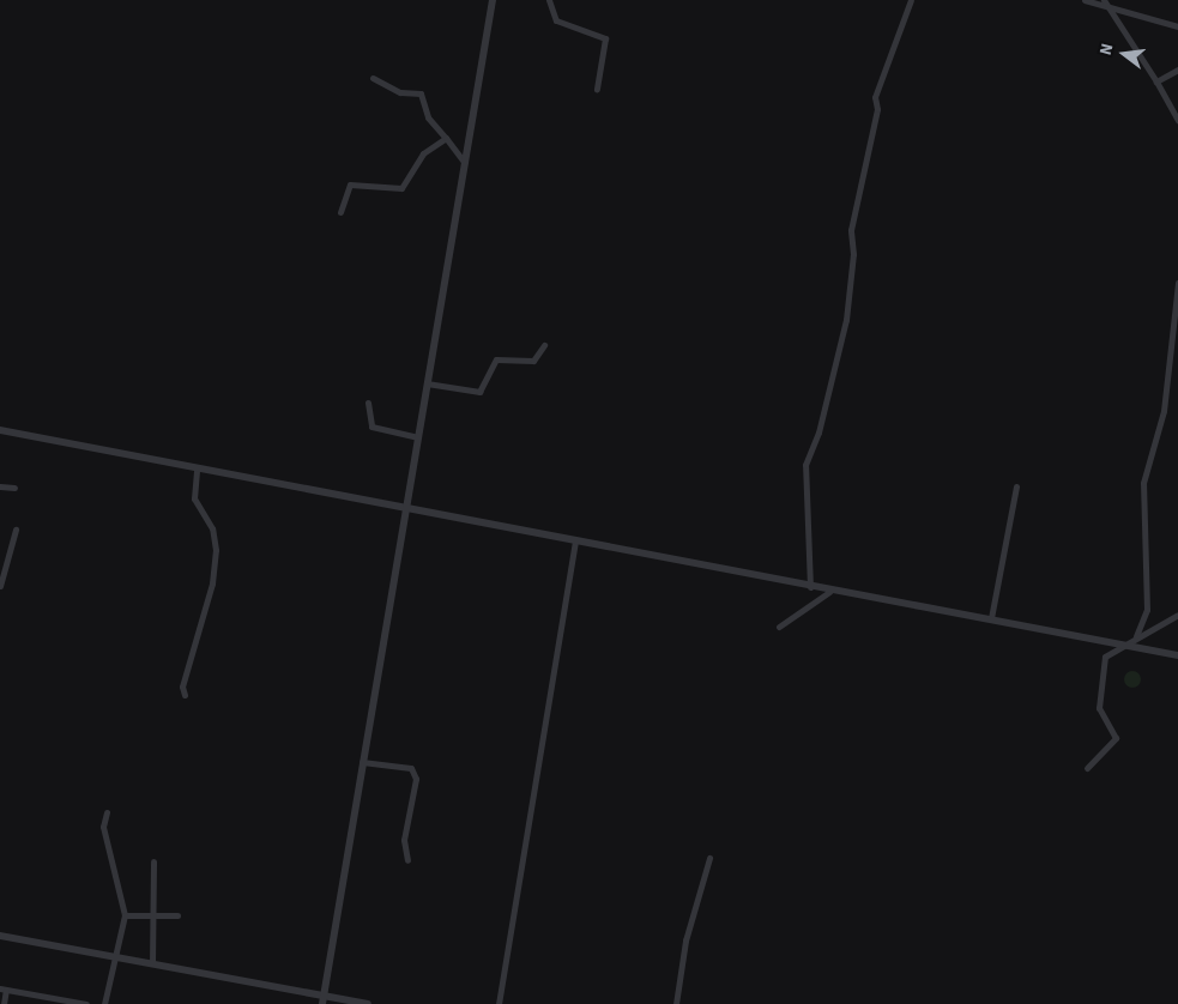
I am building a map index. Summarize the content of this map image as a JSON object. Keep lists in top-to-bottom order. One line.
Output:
{"north":"left"}
